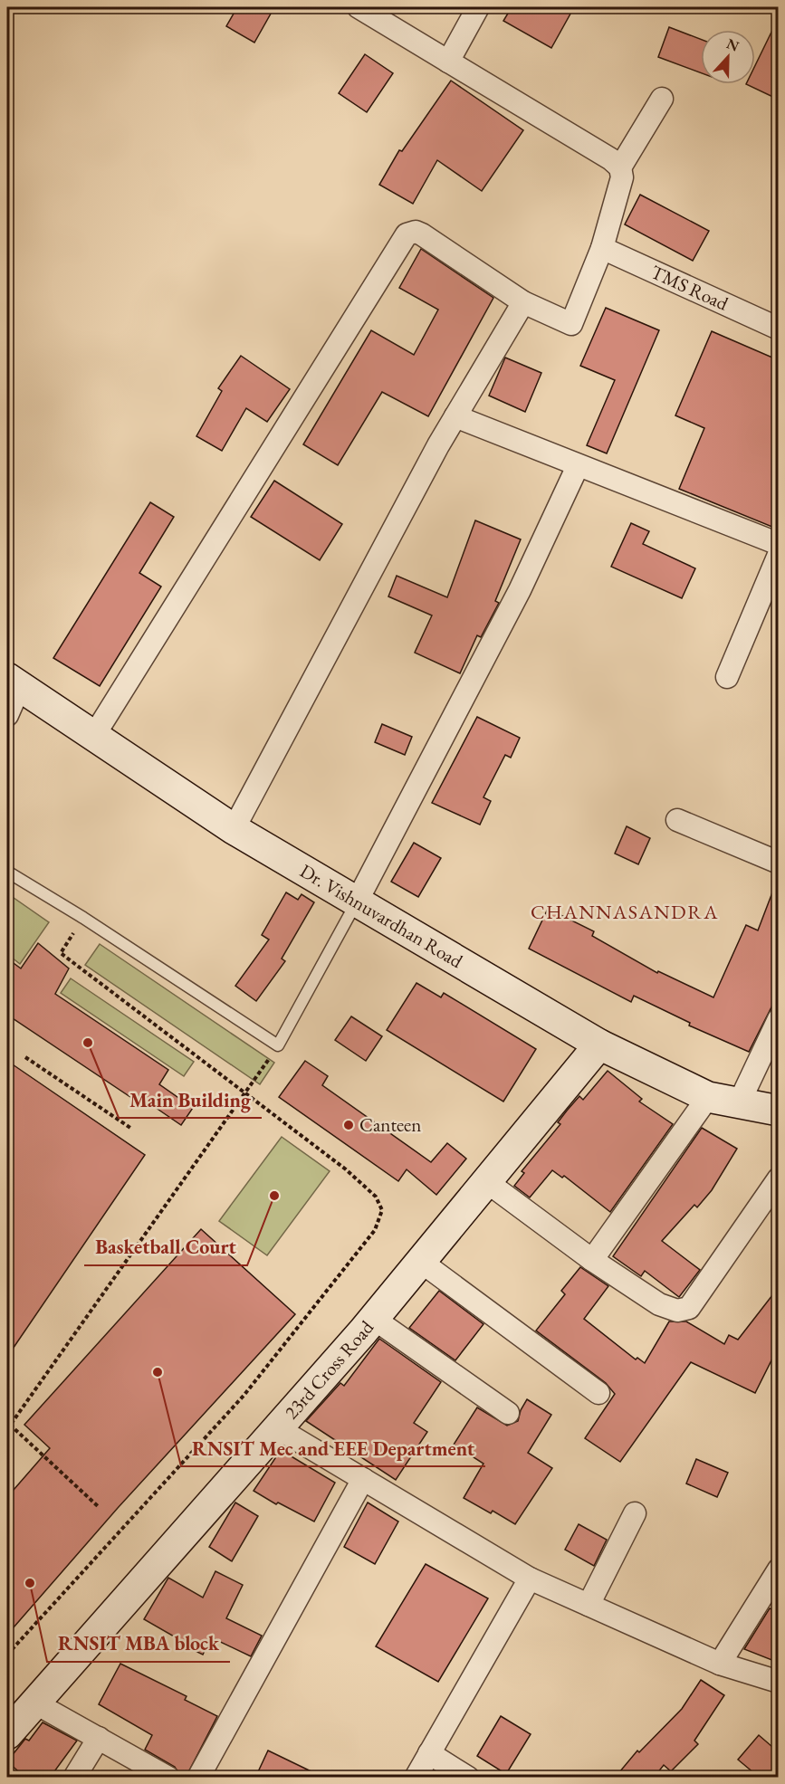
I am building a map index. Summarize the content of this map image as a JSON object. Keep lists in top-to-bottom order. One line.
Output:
{"streets":{"street":["TMS Road","Dr. Vishnuvardhan Road","23rd Cross Road"]},"crossings":[["Dr. Vishnuvardhan Road","23rd Cross Road"]],"districts":["CHANNASANDRA"],"places":["Main Building","Canteen","Basketball Court","RNSIT Mec and EEE Department","RNSIT MBA block"],"north":"top"}
